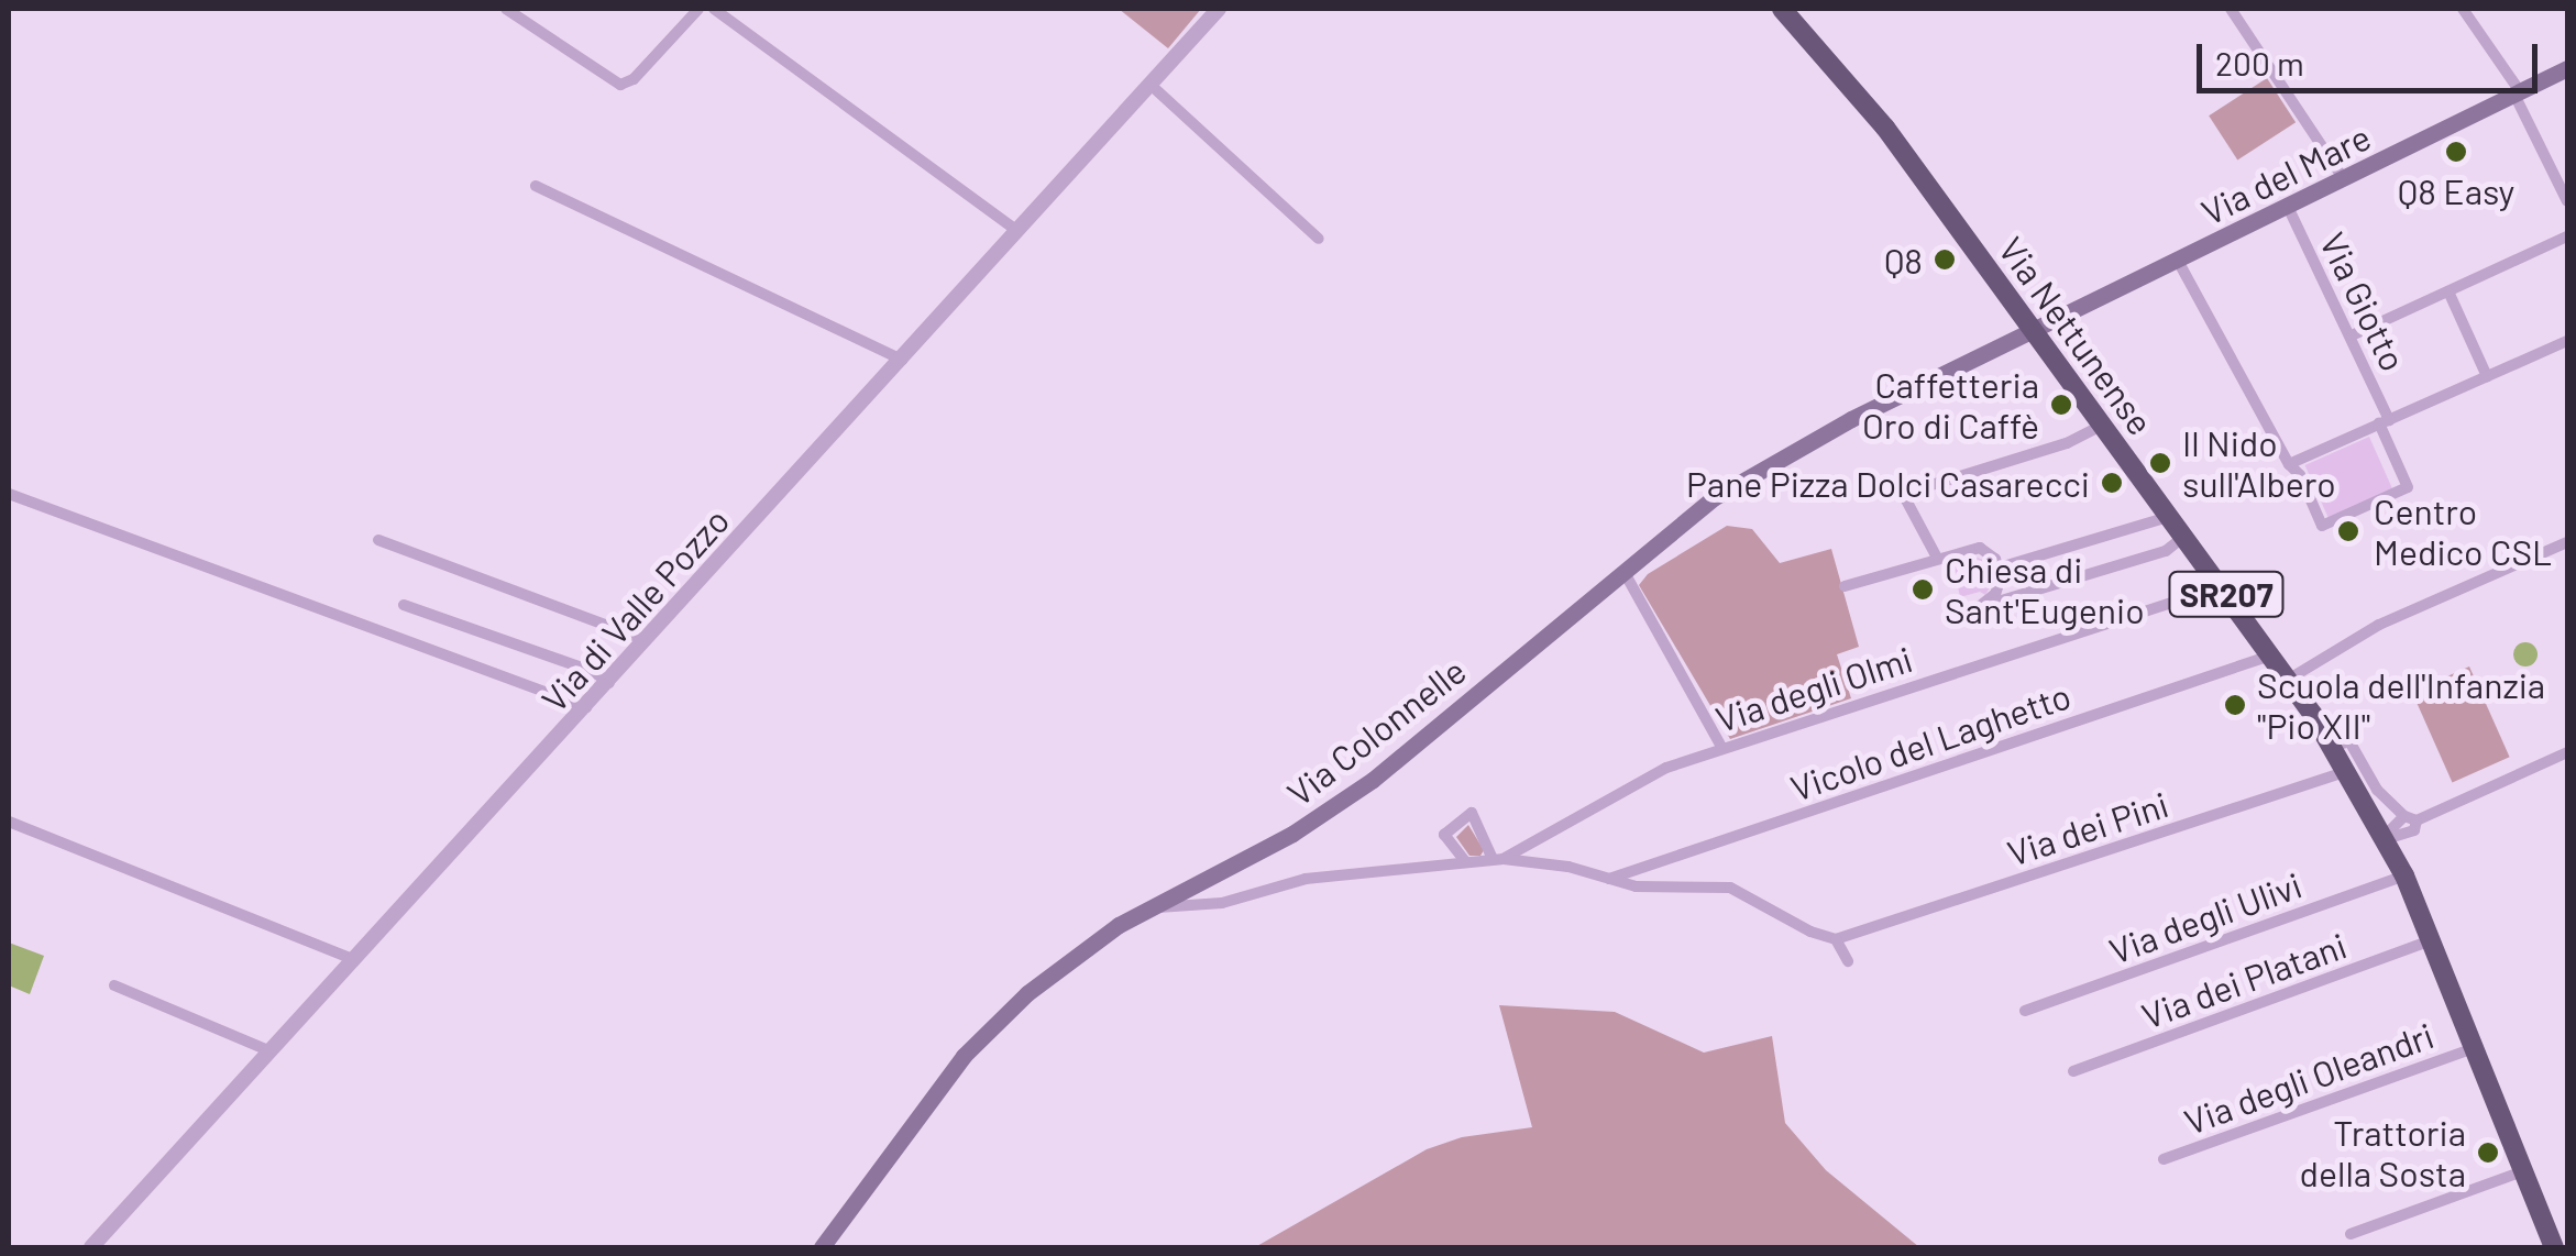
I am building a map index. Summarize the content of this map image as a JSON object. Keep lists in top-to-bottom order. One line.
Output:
{"streets":{"main road":["Via del Mare","Via Nettunense","SR207","Via Colonnelle"],"street":["Via Giotto","Via di Valle Pozzo","Via degli Olmi","Vicolo del Laghetto","Via dei Pini","Via degli Ulivi","Via dei Platani","Via degli Oleandri"]},"crossings":[["Via del Mare","Via Giotto"],["Via del Mare","Via Nettunense"],["Via del Mare","Via Colonnelle"],["Via Nettunense","Via degli Olmi"],["Via Nettunense","Via Colonnelle"],["Via Nettunense","Vicolo del Laghetto"],["Via Nettunense","Via dei Pini"],["Via Nettunense","Via degli Ulivi"],["Via Nettunense","Via dei Platani"],["Via Nettunense","Via degli Oleandri"]],"places":["Q8 Easy","Q8","Caffetteria Oro di Caffè","Il Nido sull'Albero","Pane Pizza Dolci Casarecci","Centro Medico CSL","Chiesa di Sant'Eugenio","Scuola dell'Infanzia \"Pio XII\"","Trattoria della Sosta"],"scale_bar":"200 m"}
